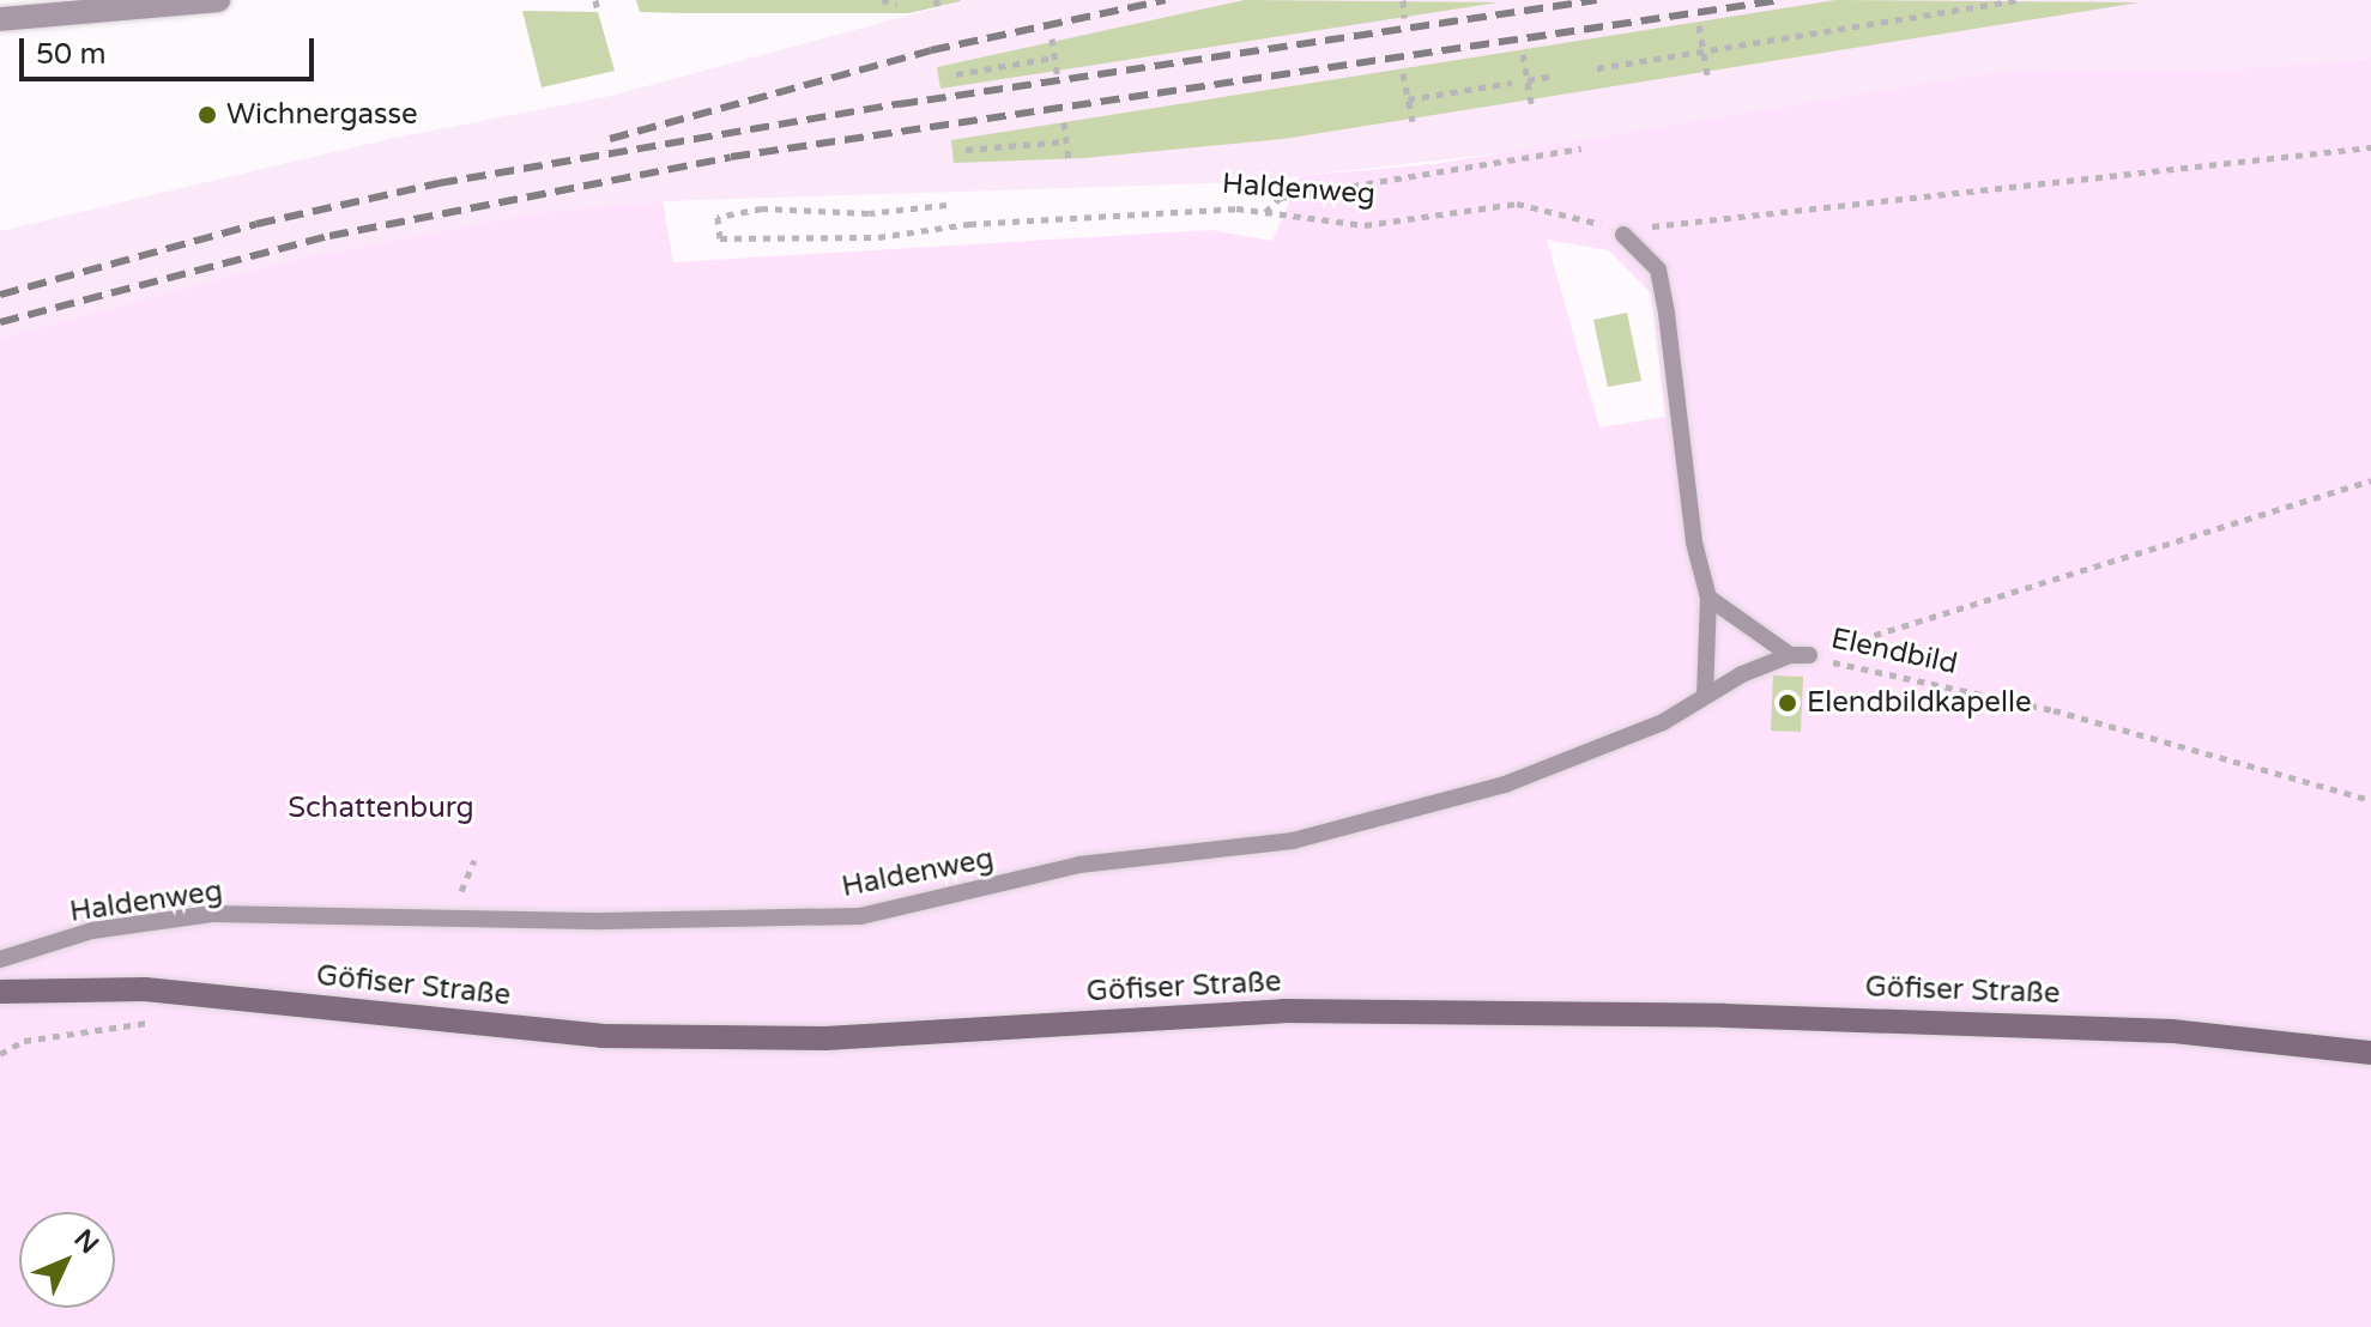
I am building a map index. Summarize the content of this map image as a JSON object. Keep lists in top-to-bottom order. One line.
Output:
{"streets":{"main road":["Göfiser Straße"],"lane":["Haldenweg"],"path":["Elendbild"]},"crossings":[["Haldenweg","Elendbild"]],"parks":["Schattenburg"],"places":["Wichnergasse","Elendbildkapelle"],"scale_bar":"50 m","north":"top right"}
